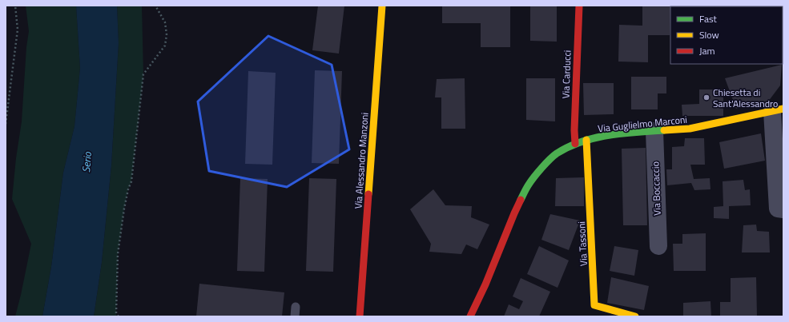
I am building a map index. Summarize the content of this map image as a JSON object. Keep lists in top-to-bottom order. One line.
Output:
{"streets":{"street":["Via Carducci","Via Guglielmo Marconi","Via Alessandro Manzoni","Via Boccaccio","Via Tassoni"]},"crossings":[["Via Carducci","Via Guglielmo Marconi"],["Via Guglielmo Marconi","Via Boccaccio"],["Via Guglielmo Marconi","Via Tassoni"]],"water":["Serio"],"places":["Chiesetta di Sant'Alessandro"],"legend":["Fast","Slow","Jam"]}
